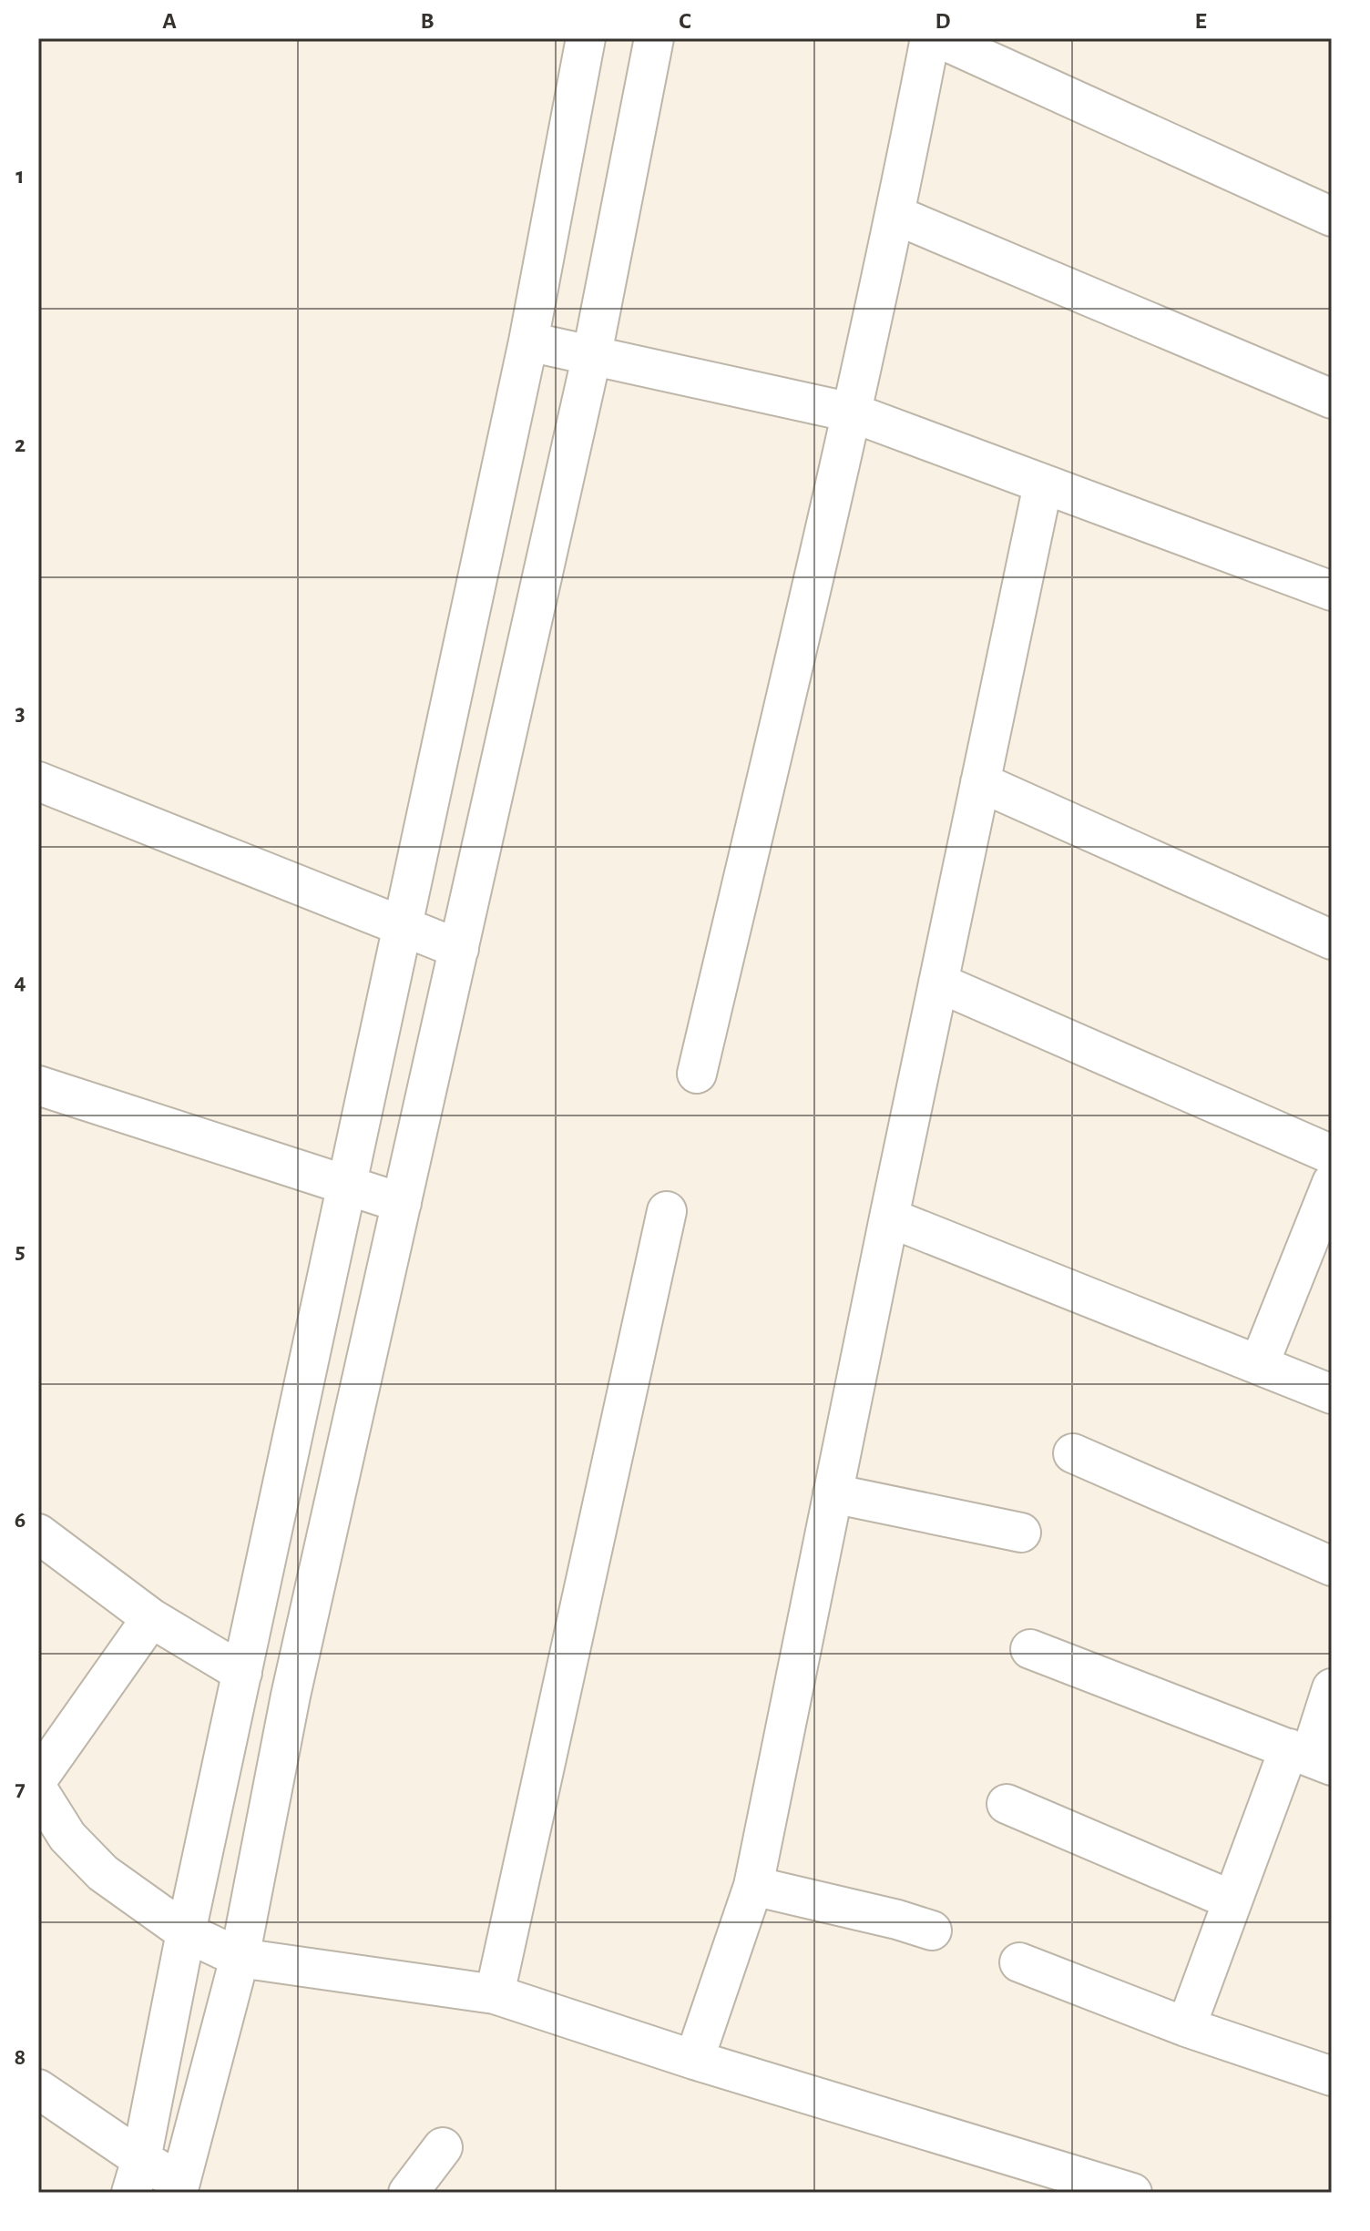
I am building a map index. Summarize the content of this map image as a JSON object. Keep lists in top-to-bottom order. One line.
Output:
{"grid":{"columns":["A","B","C","D","E"],"rows":["1","2","3","4","5","6","7","8"]}}
